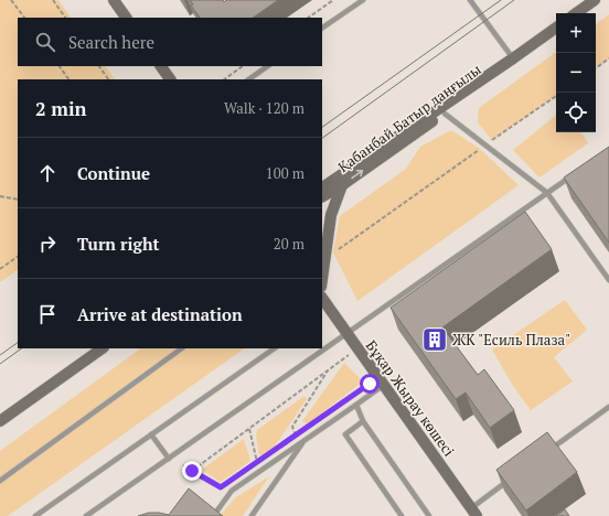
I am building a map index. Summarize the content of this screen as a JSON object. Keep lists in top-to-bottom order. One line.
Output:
{"streets":{"main road":["Қабанбай Батыр даңғылы","Бұқар Жырау көшесі"]},"places":{"building":["ЖК \"Есиль Плаза\""]},"page":{"map_buttons":["+","−"],"search":"Search here","heading":["2 min","Walk · 120 m"],"list":[["Continue","100 m"],["Turn right","20 m"],"Arrive at destination"]}}
